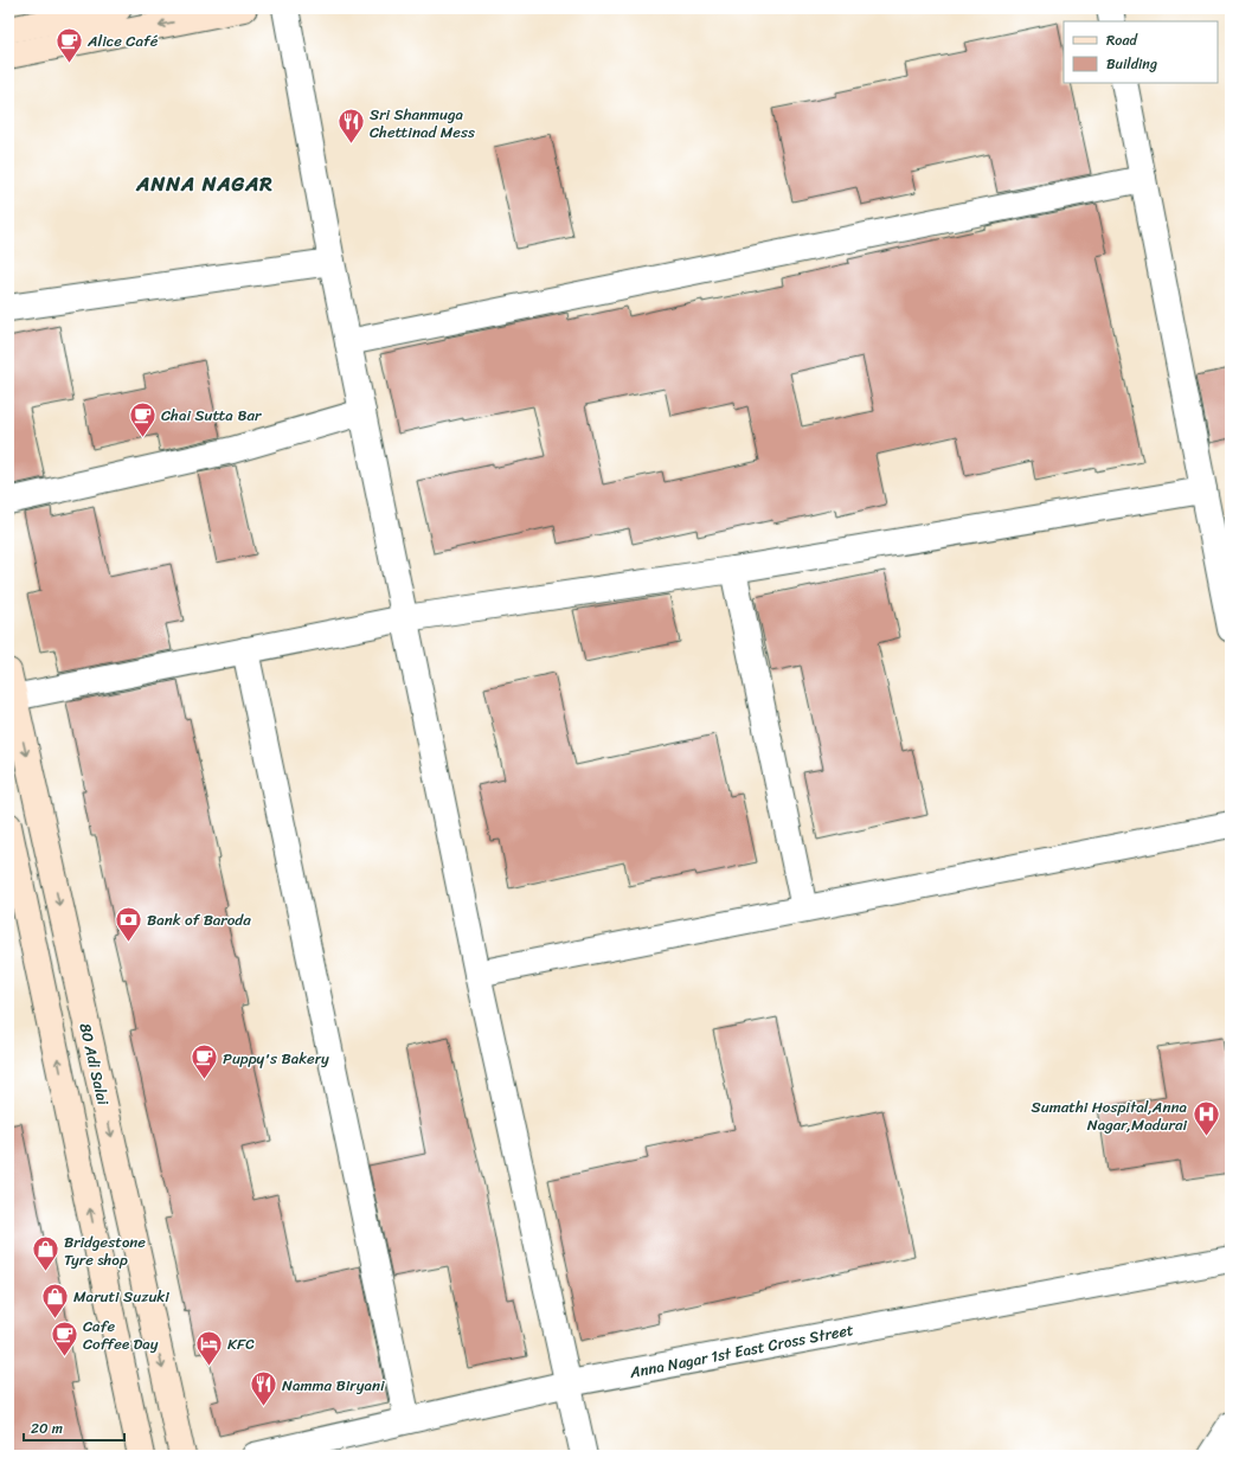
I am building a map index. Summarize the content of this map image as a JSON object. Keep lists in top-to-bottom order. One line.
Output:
{"streets":{"main road":["80 Adi Salai"],"street":["Anna Nagar 1st East Cross Street"]},"districts":["ANNA NAGAR"],"places":{"cafe":["Alice Café","Chai Sutta Bar","Puppy's Bakery","Cafe Coffee Day"],"restaurant":["Sri Shanmuga Chettinad Mess","Namma Biryani"],"bank":["Bank of Baroda"],"hospital":["Sumathi Hospital,Anna Nagar,Madurai"],"shop":["Bridgestone Tyre shop","Maruti Suzuki"],"hotel":["KFC"]},"legend":["Road","Building"],"scale_bar":"20 m"}
